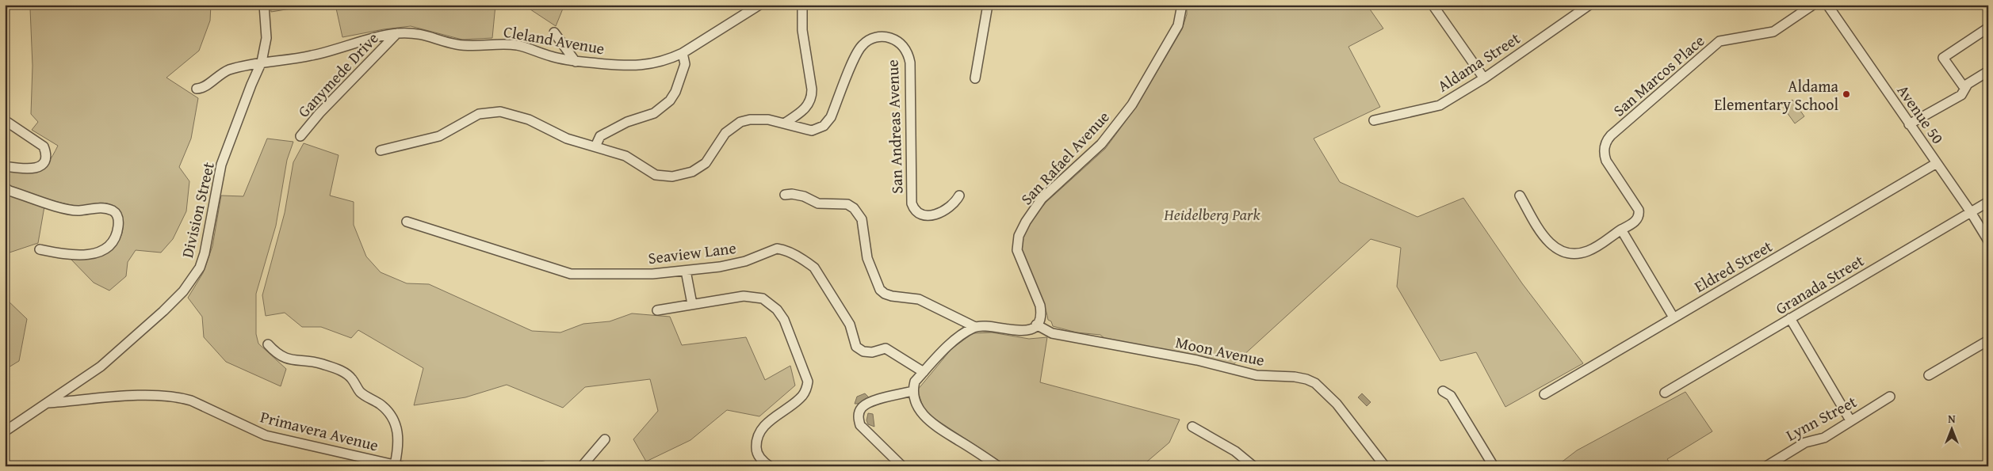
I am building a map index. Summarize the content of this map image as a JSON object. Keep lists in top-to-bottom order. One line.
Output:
{"streets":{"street":["Cleland Avenue","Aldama Street","Ganymede Drive","San Marcos Place","Avenue 50","San Andreas Avenue","San Rafael Avenue","Division Street","Seaview Lane","Eldred Street","Granada Street","Moon Avenue","Lynn Street","Primavera Avenue"]},"crossings":[["Cleland Avenue","Ganymede Drive"],["Cleland Avenue","Division Street"],["Avenue 50","Eldred Street"],["Avenue 50","Granada Street"],["San Rafael Avenue","Moon Avenue"],["Division Street","Primavera Avenue"]],"parks":["Heidelberg Park"],"places":["Aldama Elementary School"],"north":"top"}
